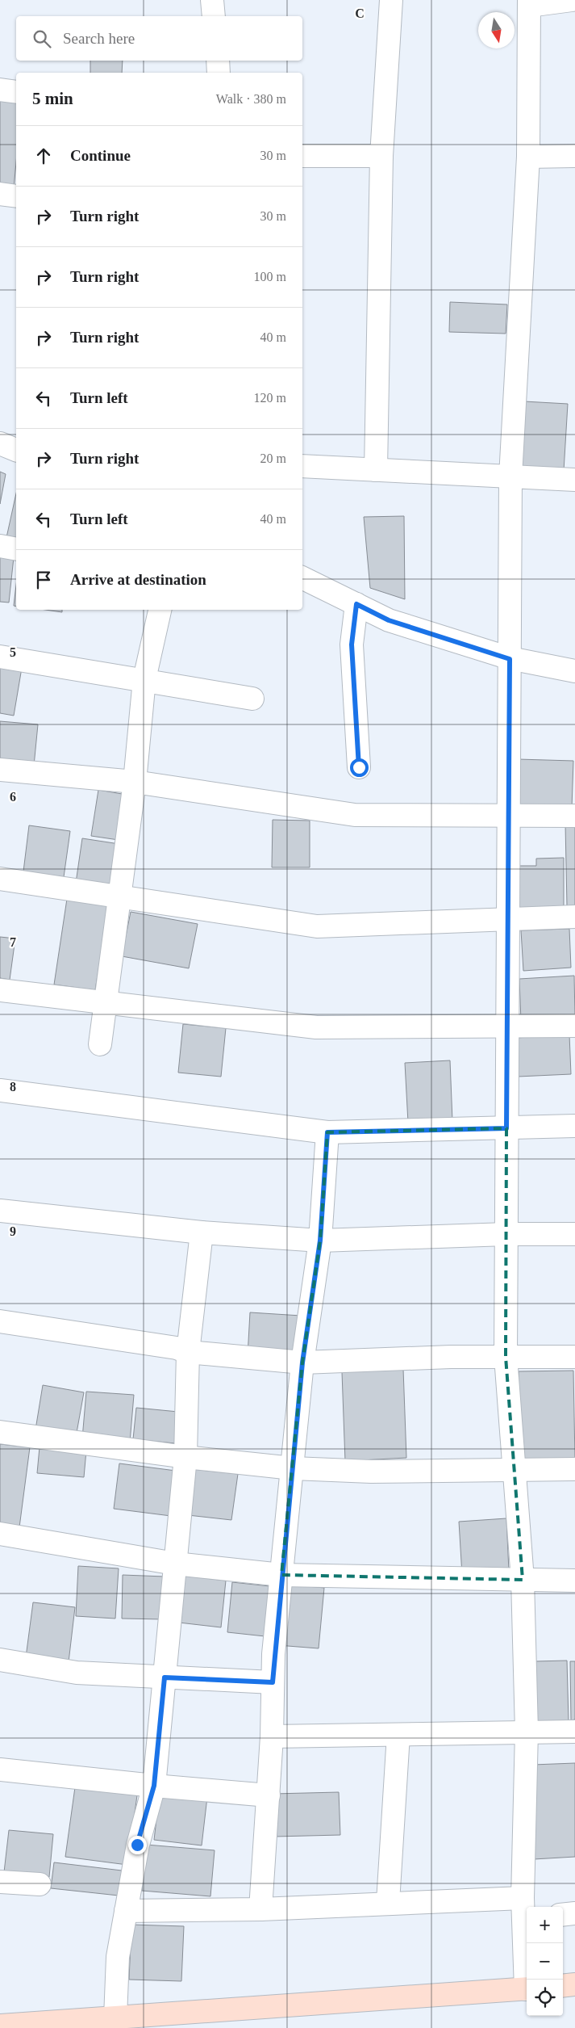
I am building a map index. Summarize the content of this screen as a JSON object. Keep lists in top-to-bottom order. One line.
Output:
{"north":"bottom","page":{"search":"Search here","heading":["5 min","Walk · 380 m"],"list":[["Continue","30 m"],["Turn right","30 m"],["Turn right","100 m"],["Turn right","40 m"],["Turn left","120 m"],["Turn right","20 m"],["Turn left","40 m"],"Arrive at destination"],"map_buttons":["+","−"]},"grid":{"columns":["C"],"rows":["5","6","7","8","9"]}}
